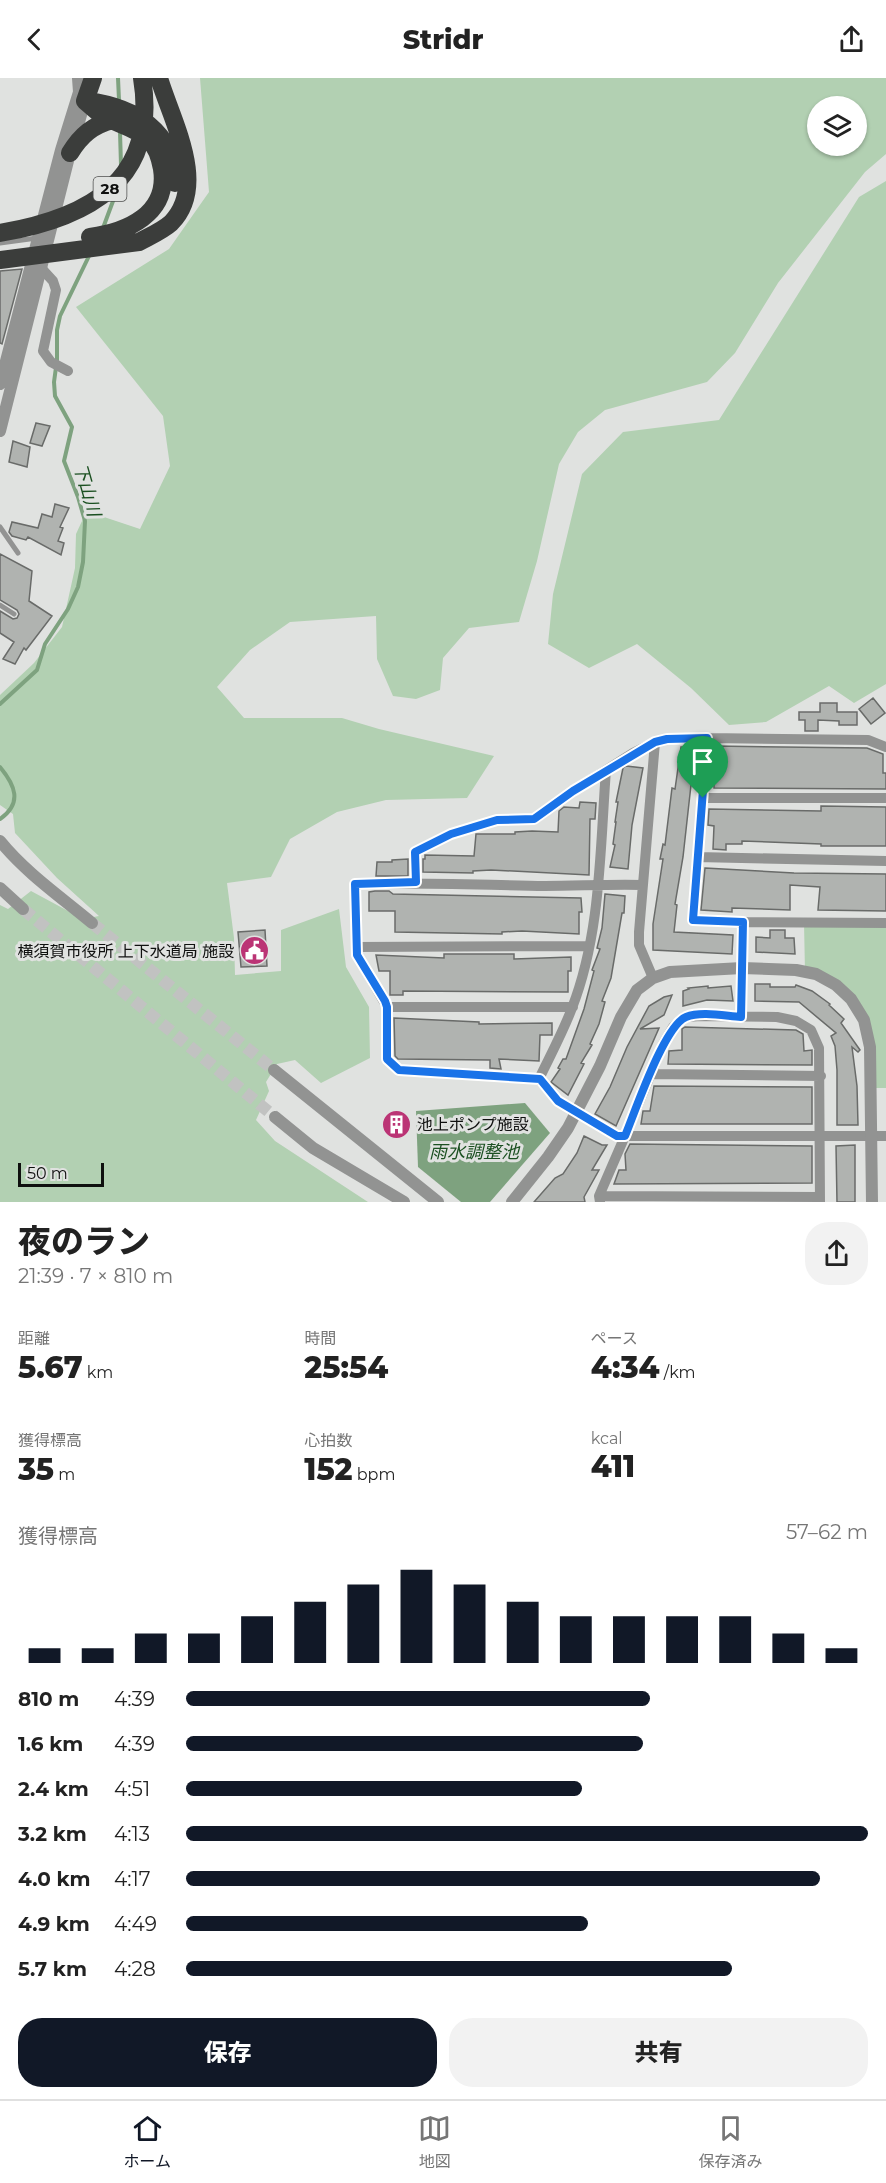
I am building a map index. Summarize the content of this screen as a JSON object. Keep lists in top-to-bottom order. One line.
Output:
{"streets":{"highway":["28"]},"water":["下山川","雨水調整池"],"places":{"public building":["横須賀市役所 上下水道局 施設"],"building":["池上ポンプ施設"]},"scale_bar":"50 m","page":{"header":"Stridr","scale":"50 m","heading":["夜のラン","21:39 · 7 × 810 m"],"stats":[["距離","5.67 km"],["時間","25:54"],["ペース","4:34 /km"],["獲得標高","35 m"],["心拍数","152 bpm"],["kcal","411"]],"chart":["獲得標高","57–62 m"],"list":[{"name":"810 m","note":"4:39"},{"name":"1.6 km","note":"4:39"},{"name":"2.4 km","note":"4:51"},{"name":"3.2 km","note":"4:13"},{"name":"4.0 km","note":"4:17"},{"name":"4.9 km","note":"4:49"},{"name":"5.7 km","note":"4:28"}],"buttons":["保存","共有"],"tabs":["ホーム","地図","保存済み"]}}
